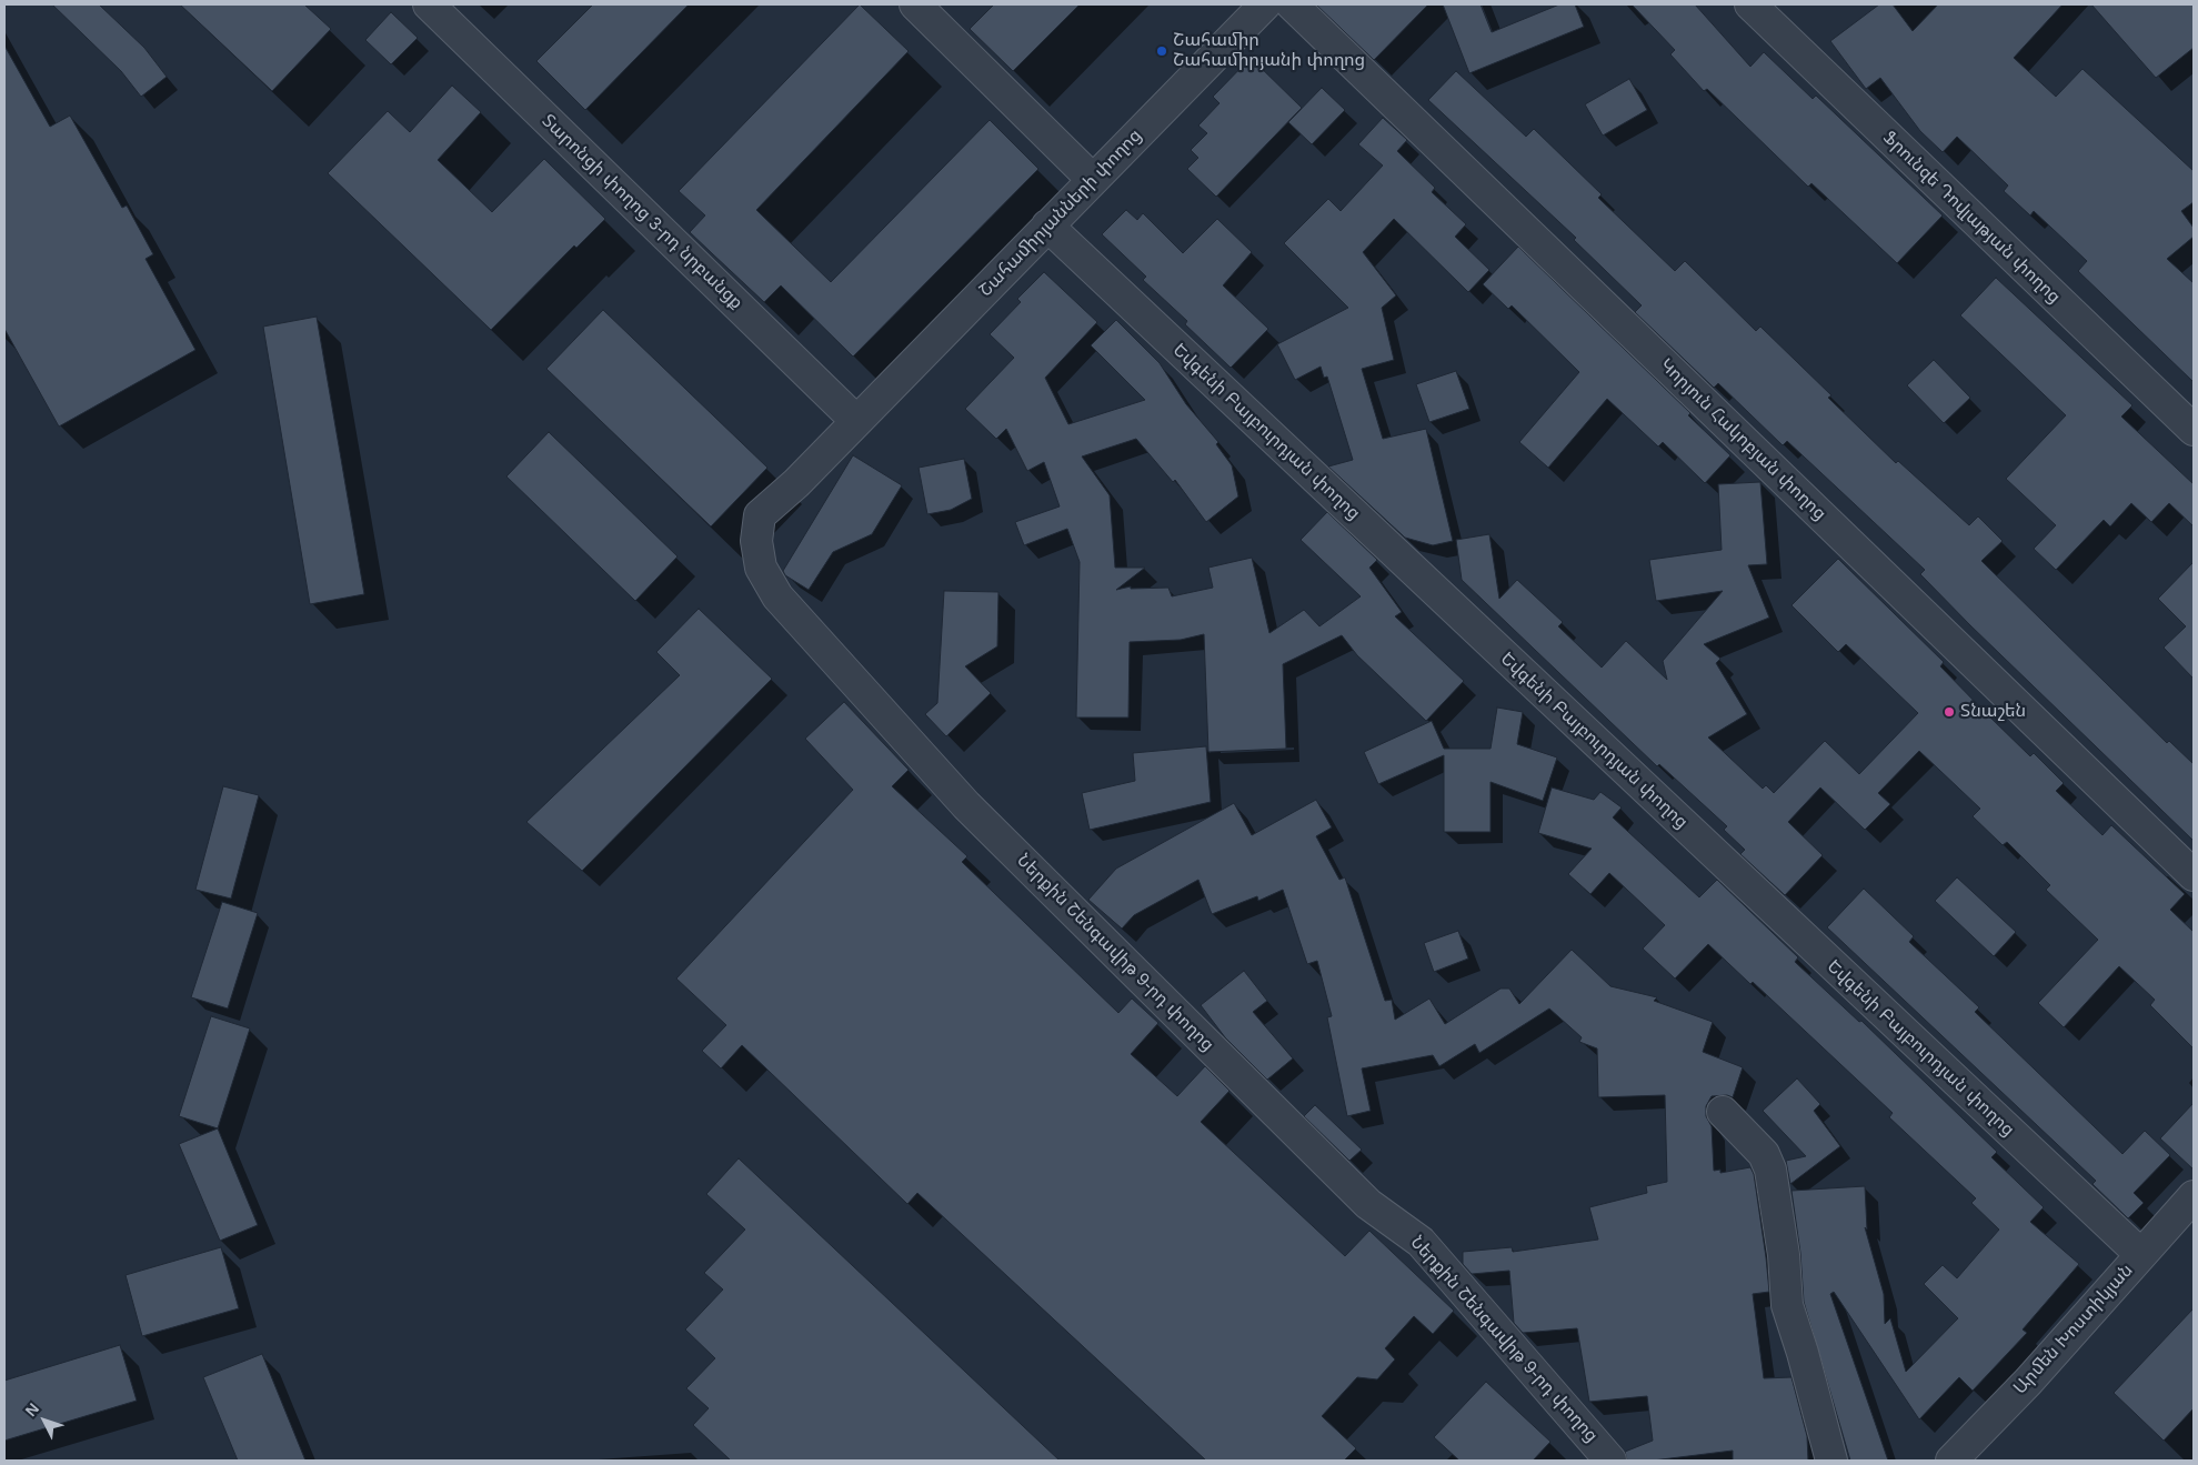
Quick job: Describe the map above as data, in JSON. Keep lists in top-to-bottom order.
{
  "streets": {
    "street": [
      "Տարոնցի փողոց 3-րդ նրբանցք",
      "Շահամիրյանների փողոց",
      "Ֆրունզե Դովլաթյան փողոց",
      "Եվգենի Բայբուրդյան փողոց",
      "Կորյուն Հակոբյան փողոց",
      "Ներքին Շենգավիթ 9-րդ փողոց",
      "Արմեն Խոստիկյան"
    ]
  },
  "crossings": [
    ["Տարոնցի փողոց 3-րդ նրբանցք", "Շահամիրյանների փողոց"],
    ["Տարոնցի փողոց 3-րդ նրբանցք", "Ներքին Շենգավիթ 9-րդ փողոց"],
    ["Շահամիրյանների փողոց", "Եվգենի Բայբուրդյան փողոց"],
    ["Շահամիրյանների փողոց", "Ներքին Շենգավիթ 9-րդ փողոց"],
    ["Եվգենի Բայբուրդյան փողոց", "Արմեն Խոստիկյան"]
  ],
  "places": ["Շահամիր Շահամիրյանի փողոց", "Տնաշեն"],
  "north": "top left"
}
